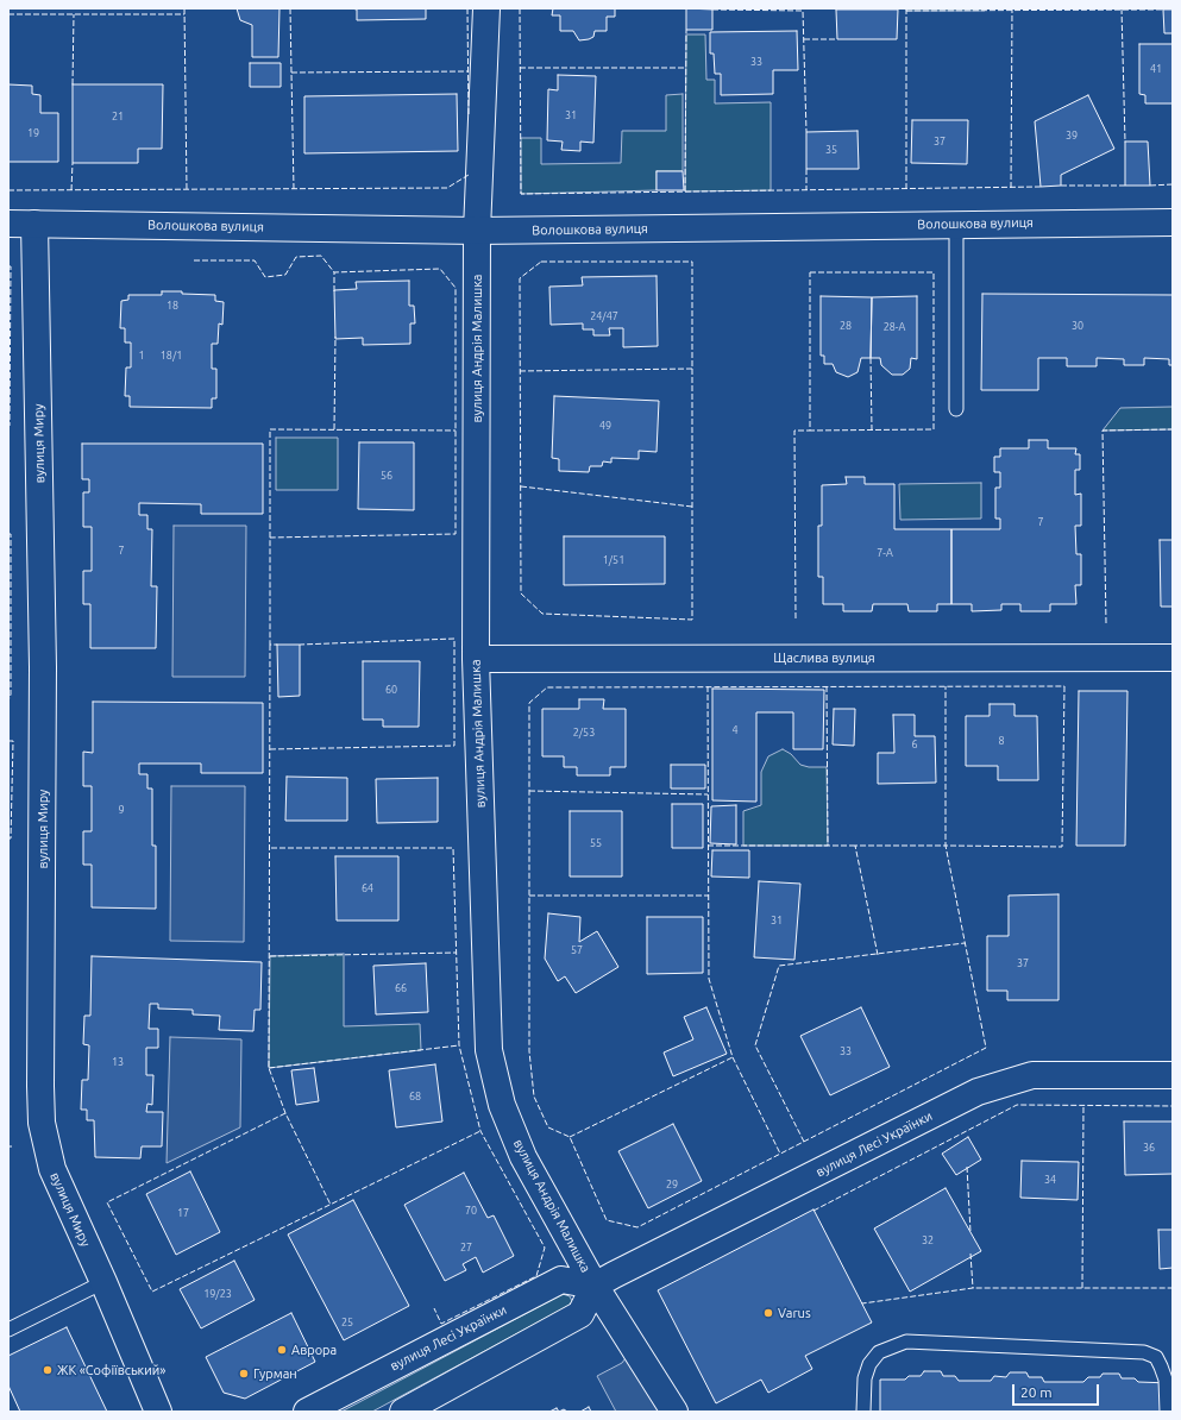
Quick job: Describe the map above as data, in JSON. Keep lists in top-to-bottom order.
{
  "streets": {
    "street": [
      "Волошкова вулиця",
      "вулиця Андрія Малишка",
      "вулиця Миру",
      "Щаслива вулиця",
      "вулиця Лесі Українки"
    ]
  },
  "crossings": [
    ["Волошкова вулиця", "вулиця Андрія Малишка"],
    ["Волошкова вулиця", "вулиця Миру"],
    ["вулиця Андрія Малишка", "Щаслива вулиця"],
    ["вулиця Андрія Малишка", "вулиця Лесі Українки"]
  ],
  "places": [
    "Varus",
    "Аврора",
    "ЖК «Софіївський»",
    "Гурман"
  ],
  "house_numbers": [
    "33",
    "41",
    "31",
    "21",
    "19",
    "39",
    "37",
    "35",
    "18",
    "24/47",
    "28",
    "30",
    "28-А",
    "1",
    "18/1",
    "49",
    "56",
    "7",
    "7",
    "7-А",
    "1/51",
    "60",
    "4",
    "2/53",
    "8",
    "6",
    "9",
    "55",
    "64",
    "31",
    "57",
    "37",
    "66",
    "33",
    "13",
    "68",
    "36",
    "34",
    "29",
    "70",
    "17",
    "32",
    "27",
    "19/23",
    "25"
  ],
  "scale_bar": "20 m"
}
